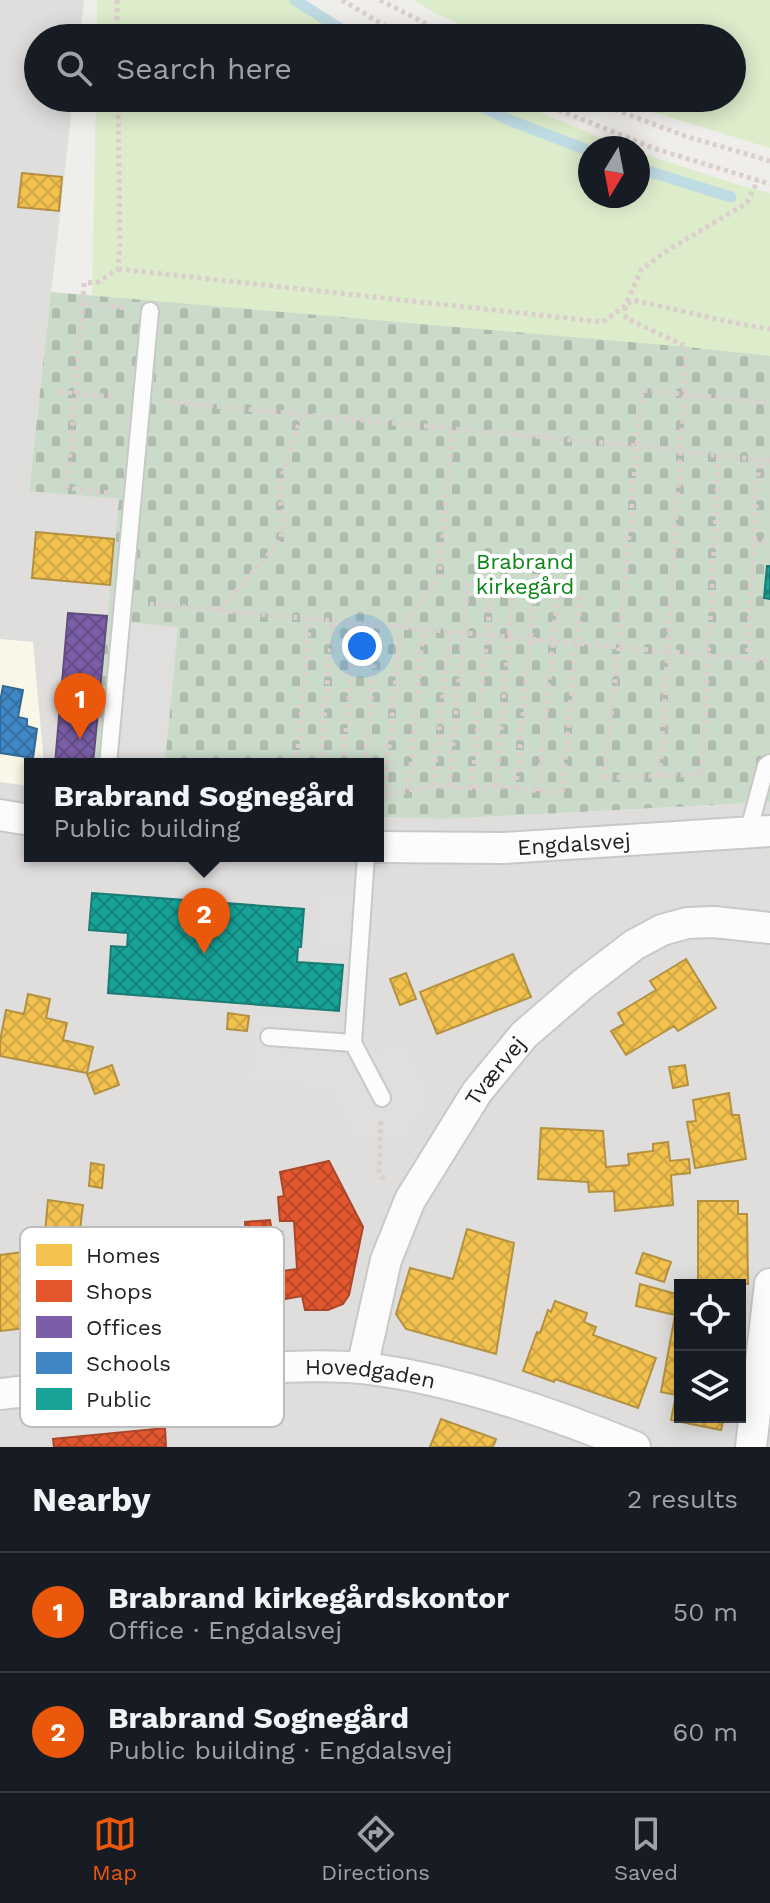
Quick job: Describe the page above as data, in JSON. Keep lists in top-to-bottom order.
{
  "streets": {
    "street": ["Engdalsvej", "Tværvej", "Hovedgaden"]
  },
  "crossings": [
    ["Tværvej", "Hovedgaden"]
  ],
  "parks": ["Brabrand kirkegård"],
  "legend": [
    "Homes",
    "Shops",
    "Offices",
    "Schools",
    "Public"
  ],
  "north": "bottom",
  "page": {
    "search": "Search here",
    "pins": ["1", "2"],
    "popup": ["Brabrand Sognegård", "Public building"],
    "heading": ["Nearby", "2 results"],
    "list": [
      {
        "mark": "1",
        "name": "Brabrand kirkegårdskontor",
        "note": "Office · Engdalsvej",
        "value": "50 m"
      },
      {
        "mark": "2",
        "name": "Brabrand Sognegård",
        "note": "Public building · Engdalsvej",
        "value": "60 m"
      }
    ],
    "nav": ["Map", "Directions", "Saved"]
  }
}
